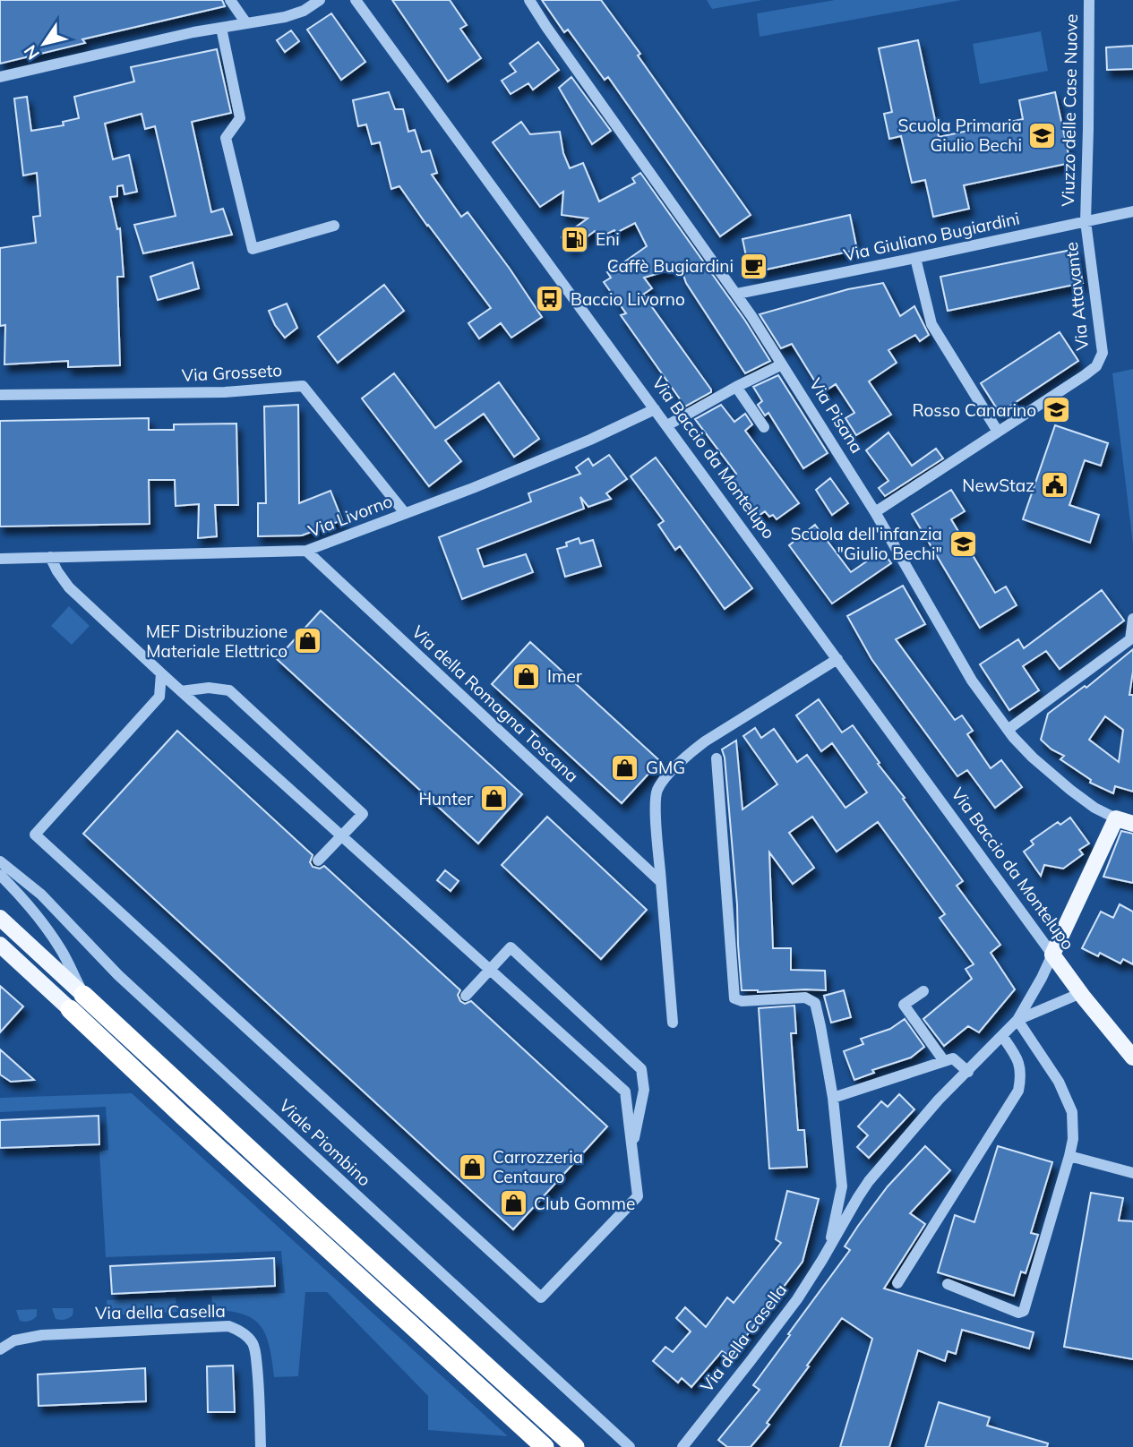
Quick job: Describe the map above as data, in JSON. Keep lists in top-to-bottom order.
{
  "streets": {
    "main road": ["Via Pisana", "Via Baccio da Montelupo", "Via della Casella"],
    "street": [
      "Viuzzo delle Case Nuove",
      "Via Giuliano Bugiardini",
      "Via Attavante",
      "Via Grosseto",
      "Via Livorno",
      "Via della Romagna Toscana",
      "Viale Piombino"
    ]
  },
  "crossings": [
    ["Viuzzo delle Case Nuove", "Via Giuliano Bugiardini"],
    ["Viuzzo delle Case Nuove", "Via Attavante"],
    ["Via Giuliano Bugiardini", "Via Attavante"],
    ["Via Giuliano Bugiardini", "Via Pisana"],
    ["Via Attavante", "Via Pisana"],
    ["Via Grosseto", "Via Livorno"],
    ["Via Pisana", "Via della Casella"],
    ["Via Baccio da Montelupo", "Via Livorno"],
    ["Via Baccio da Montelupo", "Via della Casella"],
    ["Via Livorno", "Via della Romagna Toscana"]
  ],
  "places": {
    "school or university": ["Scuola Primaria Giulio Bechi", "Rosso Canarino", "Scuola dell'infanzia \"Giulio Bechi\""],
    "fuel station": ["Eni"],
    "cafe": ["Caffè Bugiardini"],
    "bus stop": ["Baccio Livorno"],
    "public building": ["NewStaz"],
    "shop": [
      "MEF Distribuzione Materiale Elettrico",
      "Imer",
      "GMG",
      "Hunter",
      "Carrozzeria Centauro",
      "Club Gomme"
    ]
  },
  "north": "bottom left"
}
